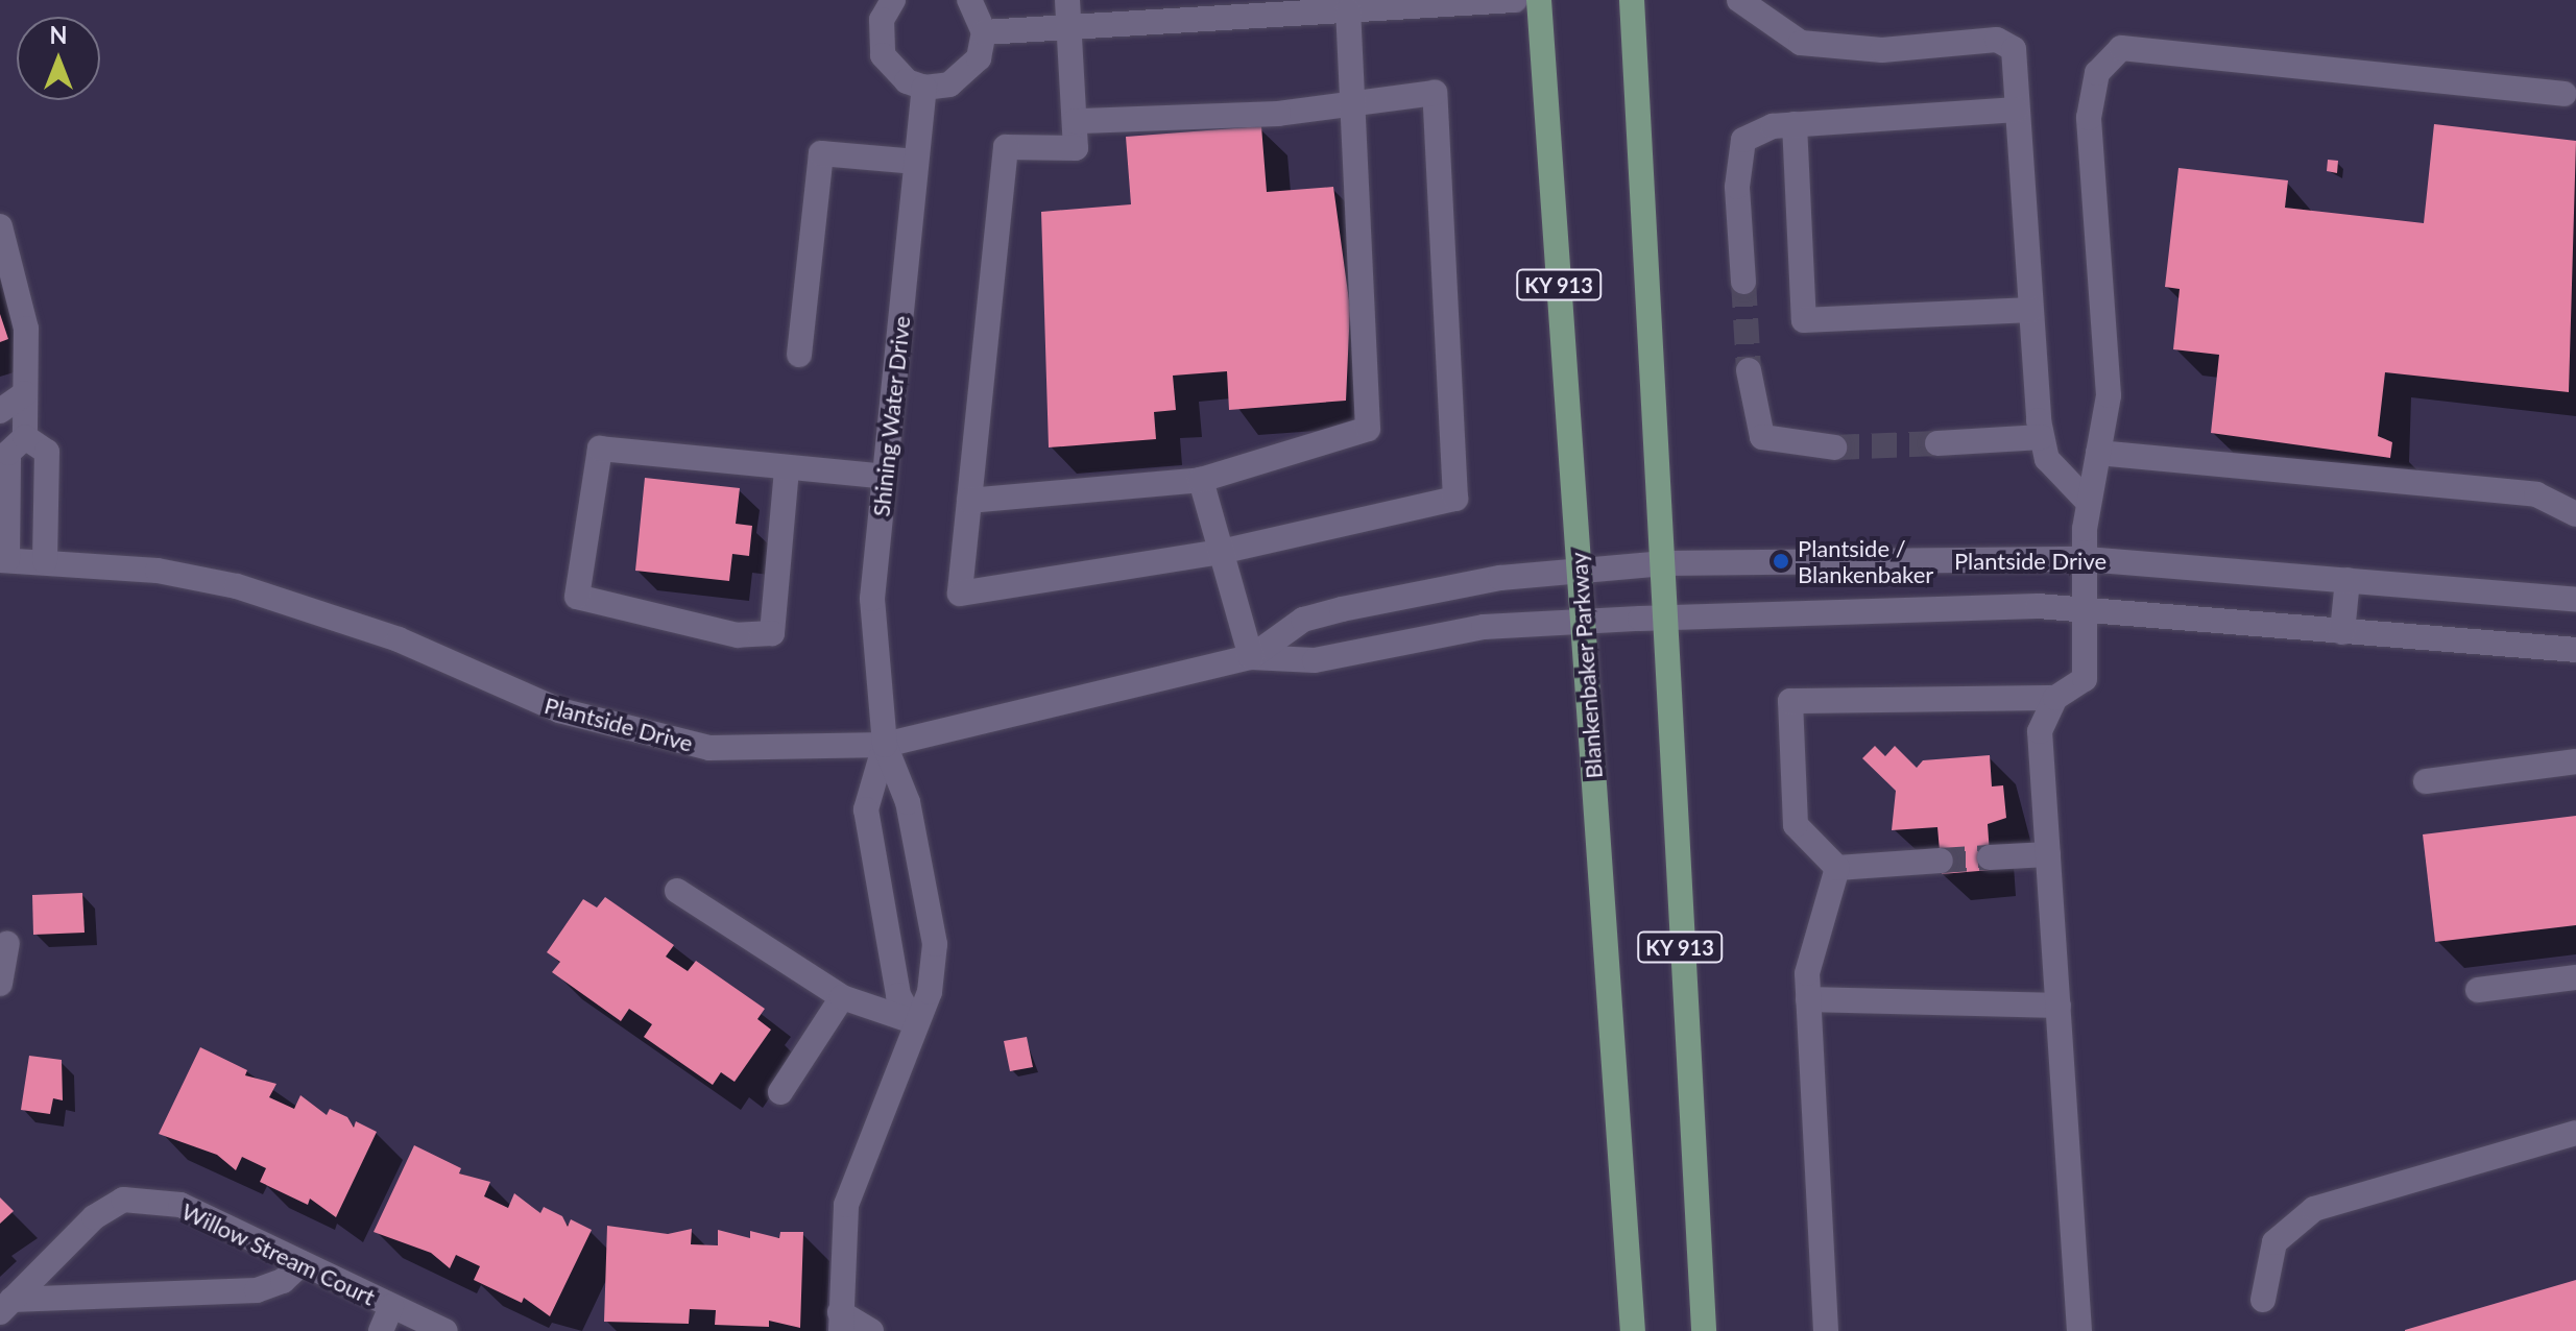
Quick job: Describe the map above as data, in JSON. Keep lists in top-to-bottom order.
{
  "streets": {
    "main road": ["KY 913", "Blankenbaker Parkway"],
    "street": ["Shining Water Drive", "Plantside Drive", "Willow Stream Court"]
  },
  "crossings": [
    ["KY 913", "Plantside Drive"],
    ["Shining Water Drive", "Plantside Drive"],
    ["Plantside Drive", "Blankenbaker Parkway"]
  ],
  "places": ["Plantside / Blankenbaker"],
  "north": "top"
}
